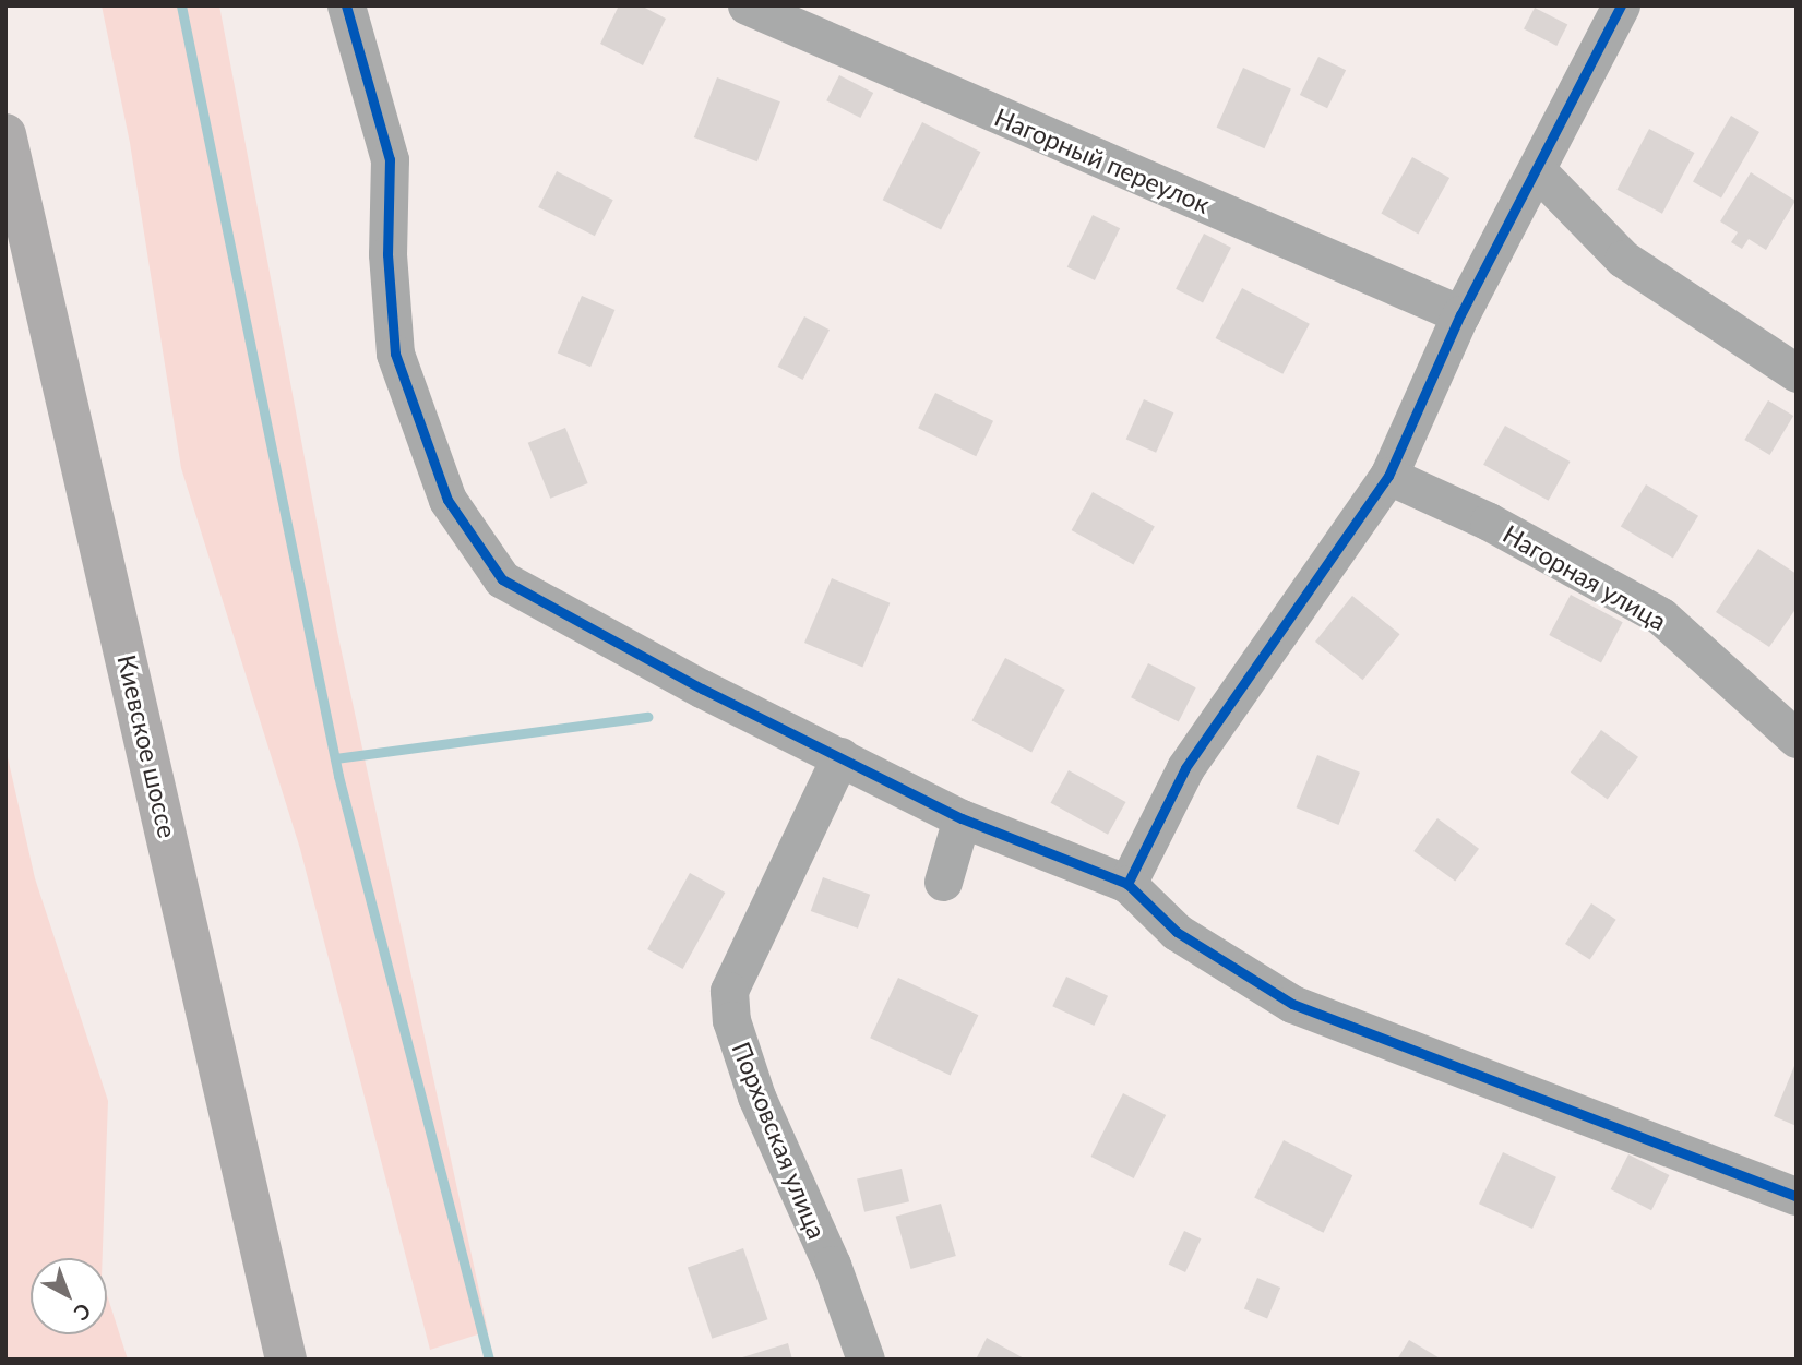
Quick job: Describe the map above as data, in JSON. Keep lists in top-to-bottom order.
{
  "streets": {
    "main road": ["Киевское шоссе"],
    "street": ["Нагорный переулок", "Нагорная улица", "Порховская улица"]
  },
  "north": "bottom right"
}
